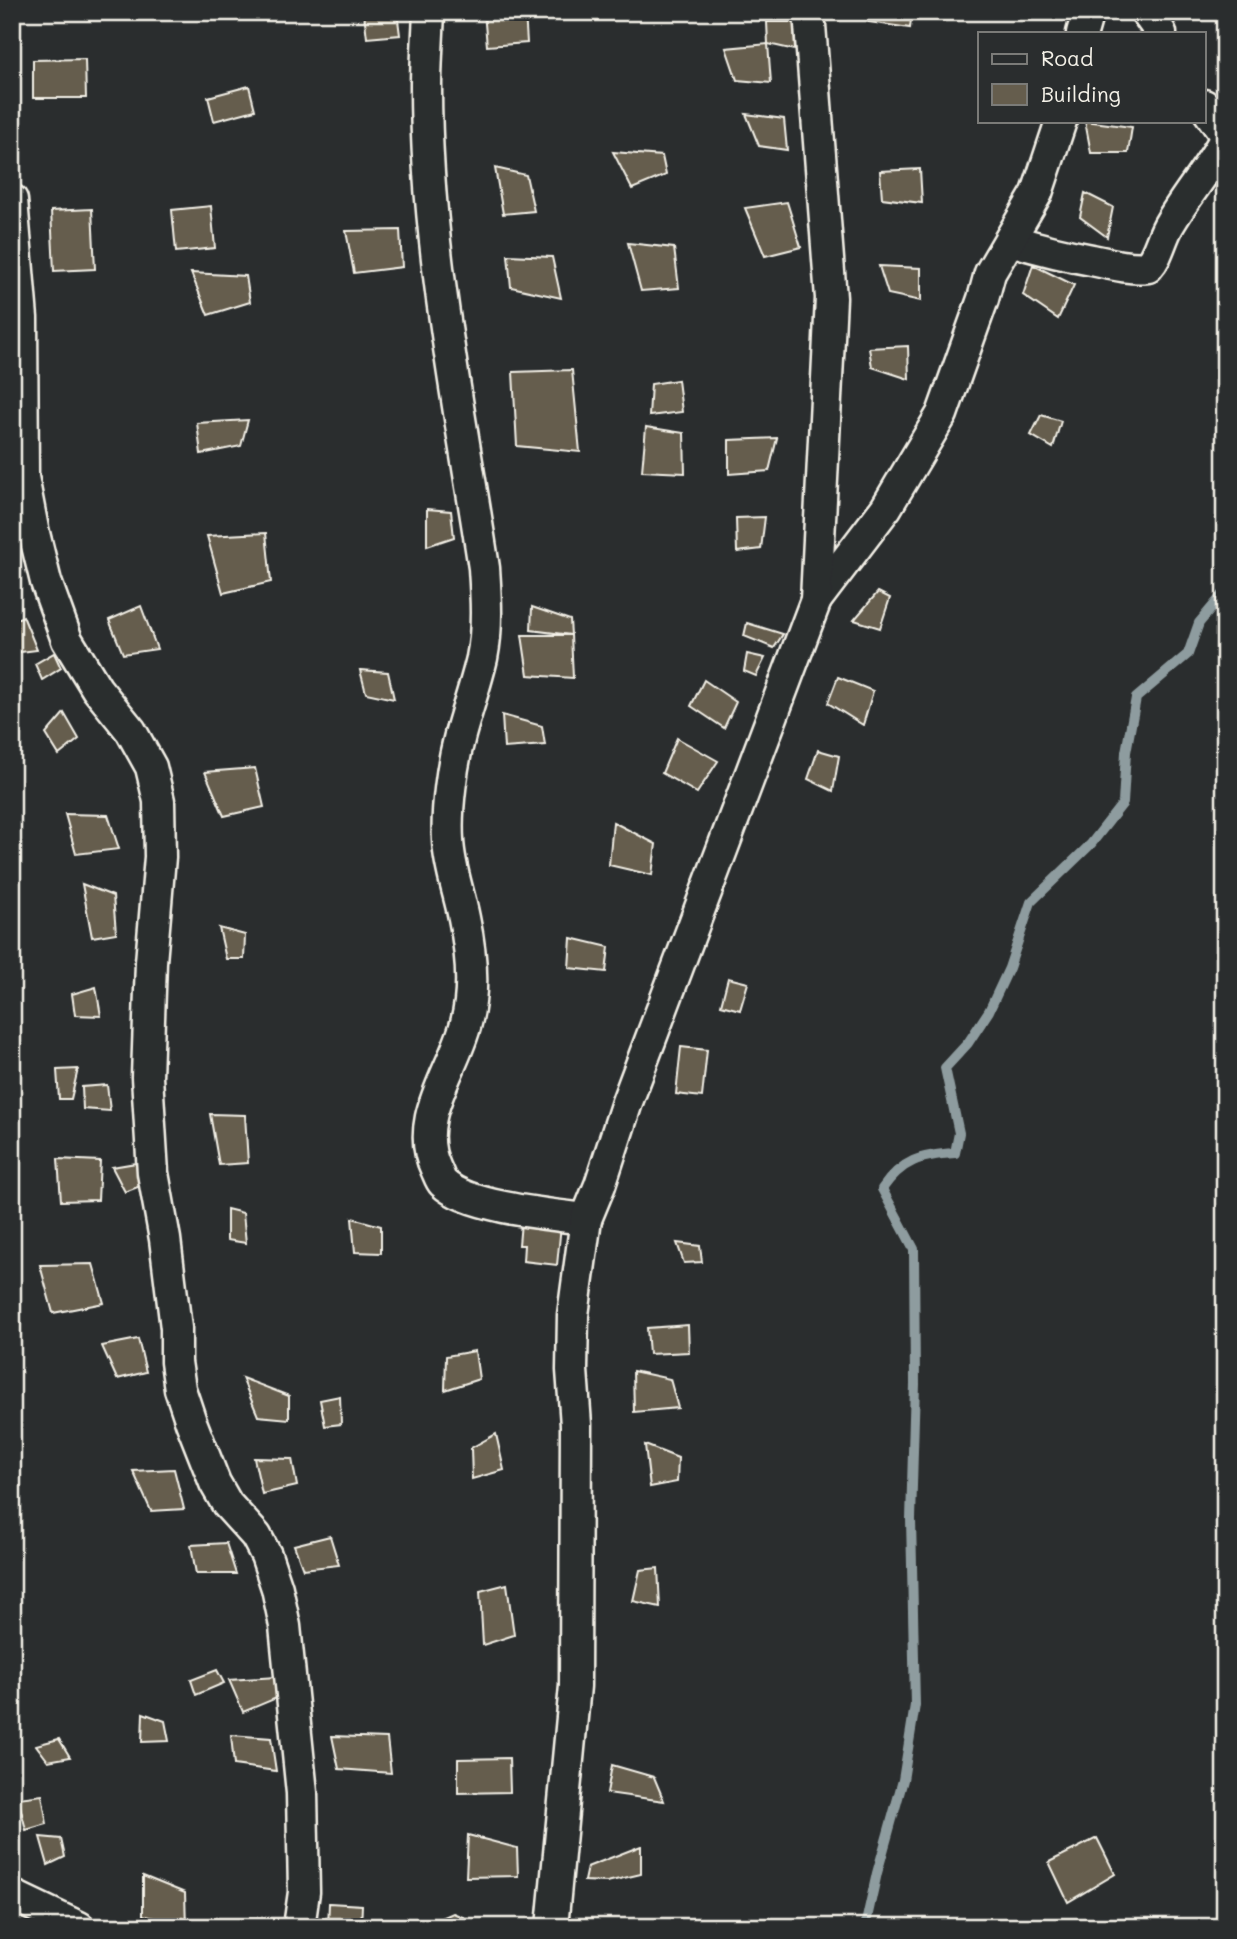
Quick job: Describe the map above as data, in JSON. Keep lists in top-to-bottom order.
{
  "legend": ["Road", "Building"]
}
